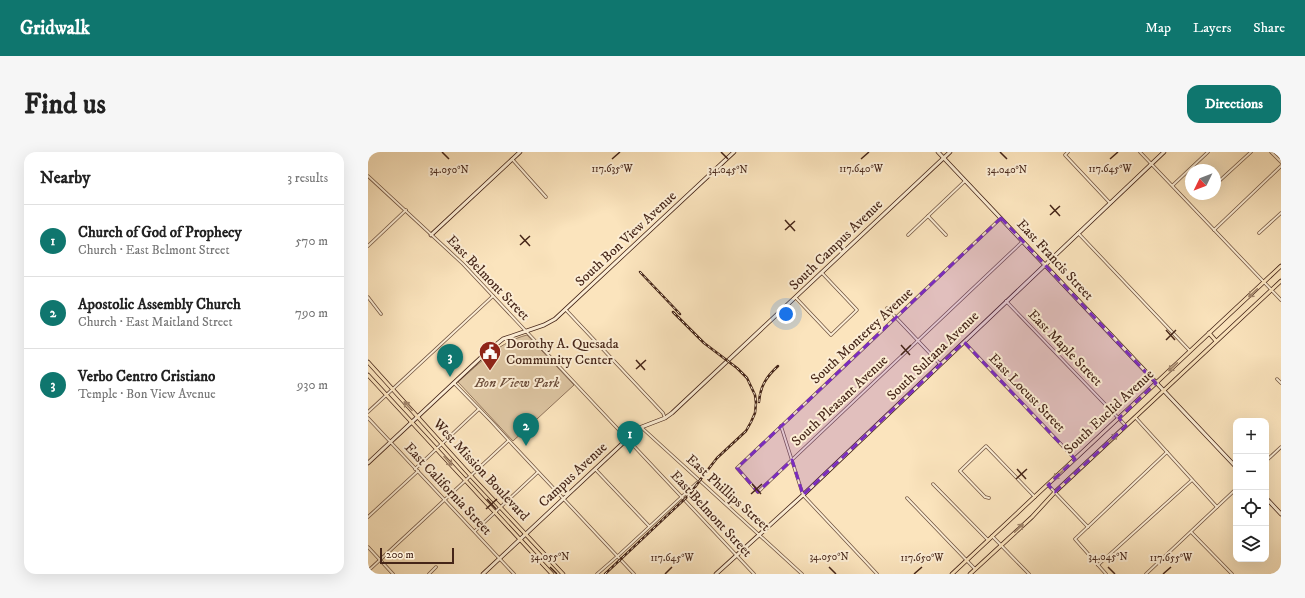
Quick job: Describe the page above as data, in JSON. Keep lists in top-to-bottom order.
{
  "streets": {
    "main road": ["South Euclid Avenue", "West Mission Boulevard"],
    "street": [
      "South Bon View Avenue",
      "South Campus Avenue",
      "East Francis Street",
      "East Belmont Street",
      "South Monterey Avenue",
      "East Maple Street",
      "South Sultana Avenue",
      "East Locust Street",
      "South Pleasant Avenue",
      "Campus Avenue",
      "East California Street",
      "East Phillips Street"
    ]
  },
  "crossings": [
    ["South Bon View Avenue", "East Belmont Street"],
    ["South Bon View Avenue", "West Mission Boulevard"],
    ["South Bon View Avenue", "East California Street"],
    ["South Campus Avenue", "East Francis Street"],
    ["South Campus Avenue", "Campus Avenue"],
    ["East Francis Street", "South Monterey Avenue"],
    ["East Francis Street", "South Sultana Avenue"],
    ["East Francis Street", "South Pleasant Avenue"],
    ["East Francis Street", "South Euclid Avenue"],
    ["East Belmont Street", "South Sultana Avenue"],
    ["East Belmont Street", "Campus Avenue"],
    ["South Monterey Avenue", "South Pleasant Avenue"],
    ["East Maple Street", "South Sultana Avenue"],
    ["East Maple Street", "South Euclid Avenue"],
    ["South Sultana Avenue", "East Locust Street"],
    ["South Sultana Avenue", "East Phillips Street"],
    ["East Locust Street", "South Euclid Avenue"],
    ["West Mission Boulevard", "Campus Avenue"],
    ["Campus Avenue", "East California Street"],
    ["Campus Avenue", "East Phillips Street"]
  ],
  "parks": ["Bon View Park"],
  "places": {
    "public building": ["Dorothy A. Quesada Community Center"]
  },
  "scale_bar": "200 m",
  "north": "bottom left",
  "page": {
    "header": "Gridwalk",
    "nav": ["Map", "Layers", "Share"],
    "buttons": "Directions",
    "title": "Find us",
    "heading": ["Nearby", "3 results"],
    "list": [
      {
        "mark": "1",
        "name": "Church of God of Prophecy",
        "note": "Church · East Belmont Street",
        "value": "570 m"
      },
      {
        "mark": "2",
        "name": "Apostolic Assembly Church",
        "note": "Church · East Maitland Street",
        "value": "790 m"
      },
      {
        "mark": "3",
        "name": "Verbo Centro Cristiano",
        "note": "Temple · Bon View Avenue",
        "value": "930 m"
      }
    ],
    "pins": ["3", "2", "1"],
    "map_buttons": ["+", "−"],
    "scale": "200 m"
  },
  "coordinates": [
    "117.635°W",
    "117.640°W",
    "117.645°W",
    "34.050°N",
    "34.045°N",
    "34.040°N",
    "34.055°N",
    "117.650°W",
    "117.655°W"
  ]
}
